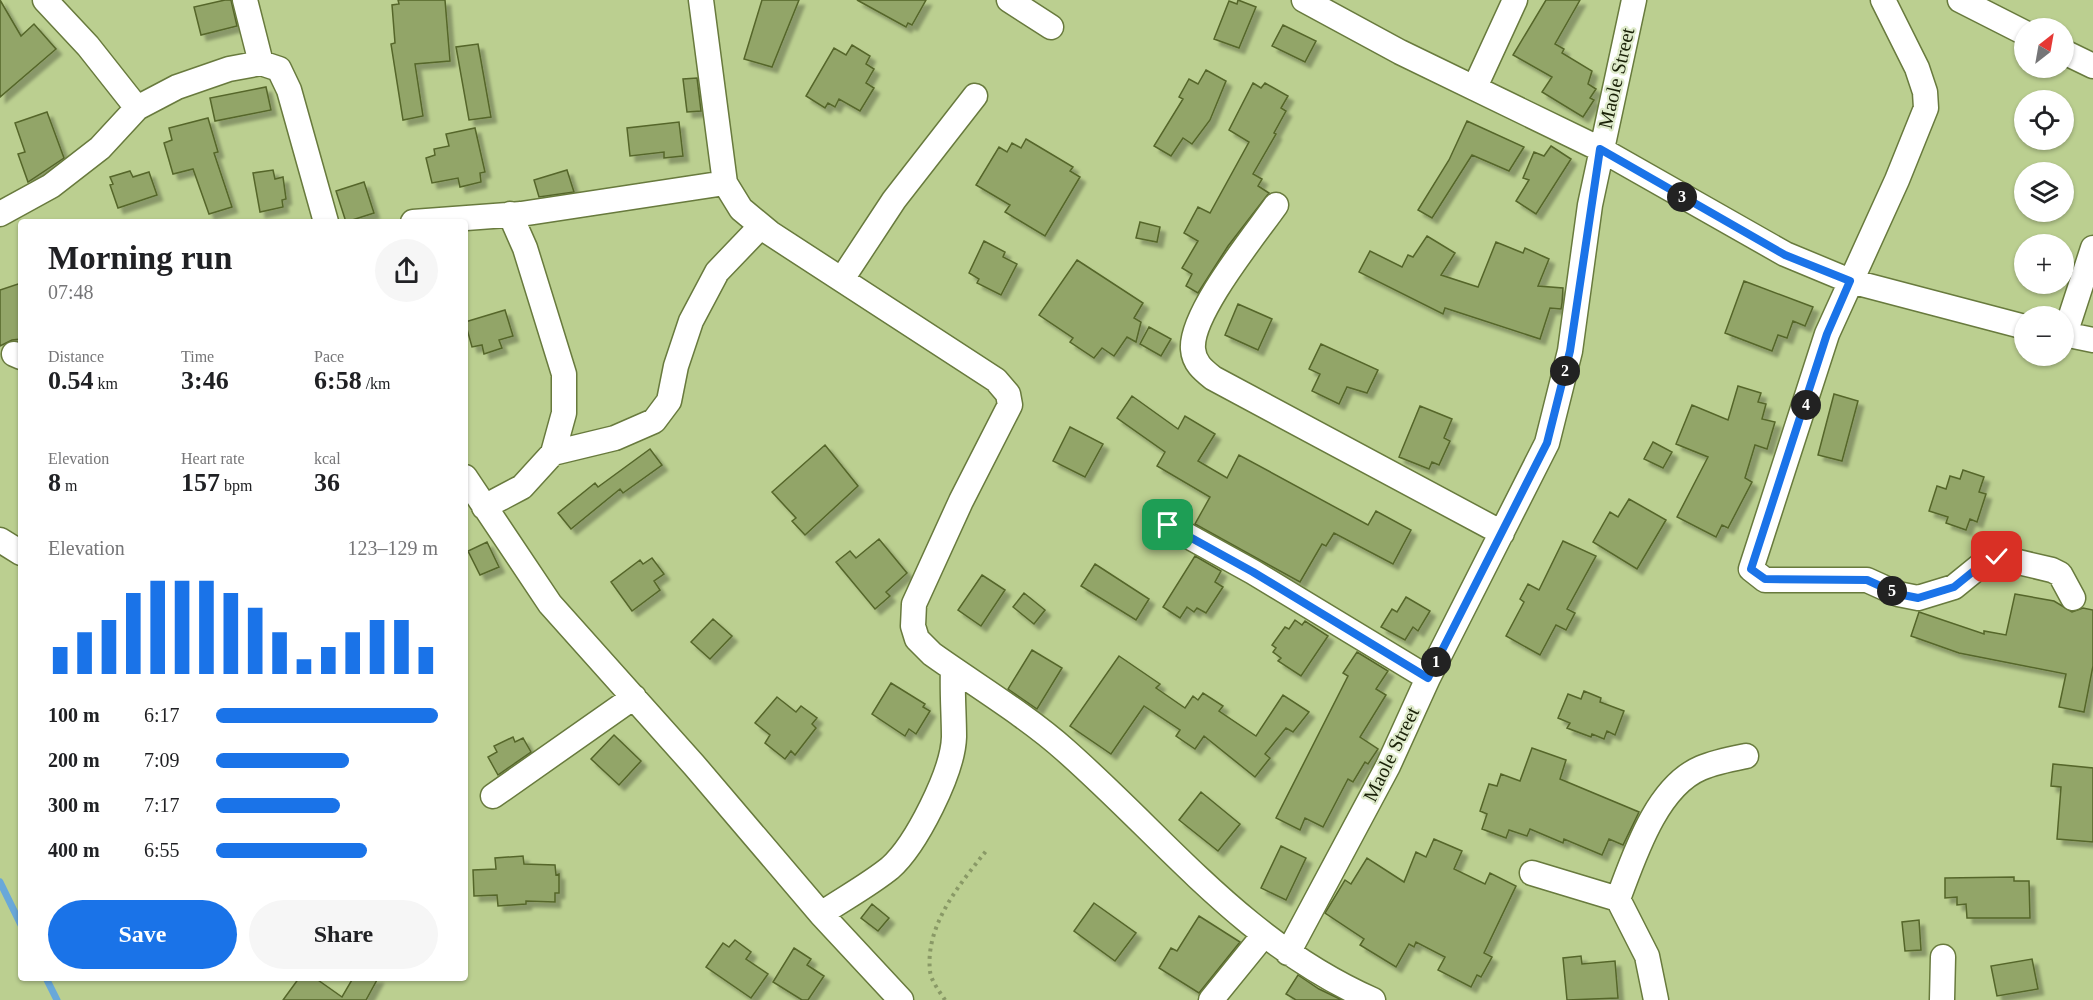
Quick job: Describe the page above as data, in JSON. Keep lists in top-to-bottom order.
{
  "streets": {
    "street": ["Maole Street"]
  },
  "north": "top right",
  "page": {
    "map_buttons": ["+", "−"],
    "pins": [
      "3",
      "2",
      "4",
      "5",
      "1"
    ],
    "heading": ["Morning run", "07:48"],
    "stats": [
      ["Distance", "0.54 km"],
      ["Time", "3:46"],
      ["Pace", "6:58 /km"],
      ["Elevation", "8 m"],
      ["Heart rate", "157 bpm"],
      ["kcal", "36"]
    ],
    "chart": ["Elevation", "123–129 m"],
    "list": [
      {
        "name": "100 m",
        "note": "6:17"
      },
      {
        "name": "200 m",
        "note": "7:09"
      },
      {
        "name": "300 m",
        "note": "7:17"
      },
      {
        "name": "400 m",
        "note": "6:55"
      }
    ],
    "buttons": ["Save", "Share"]
  }
}
